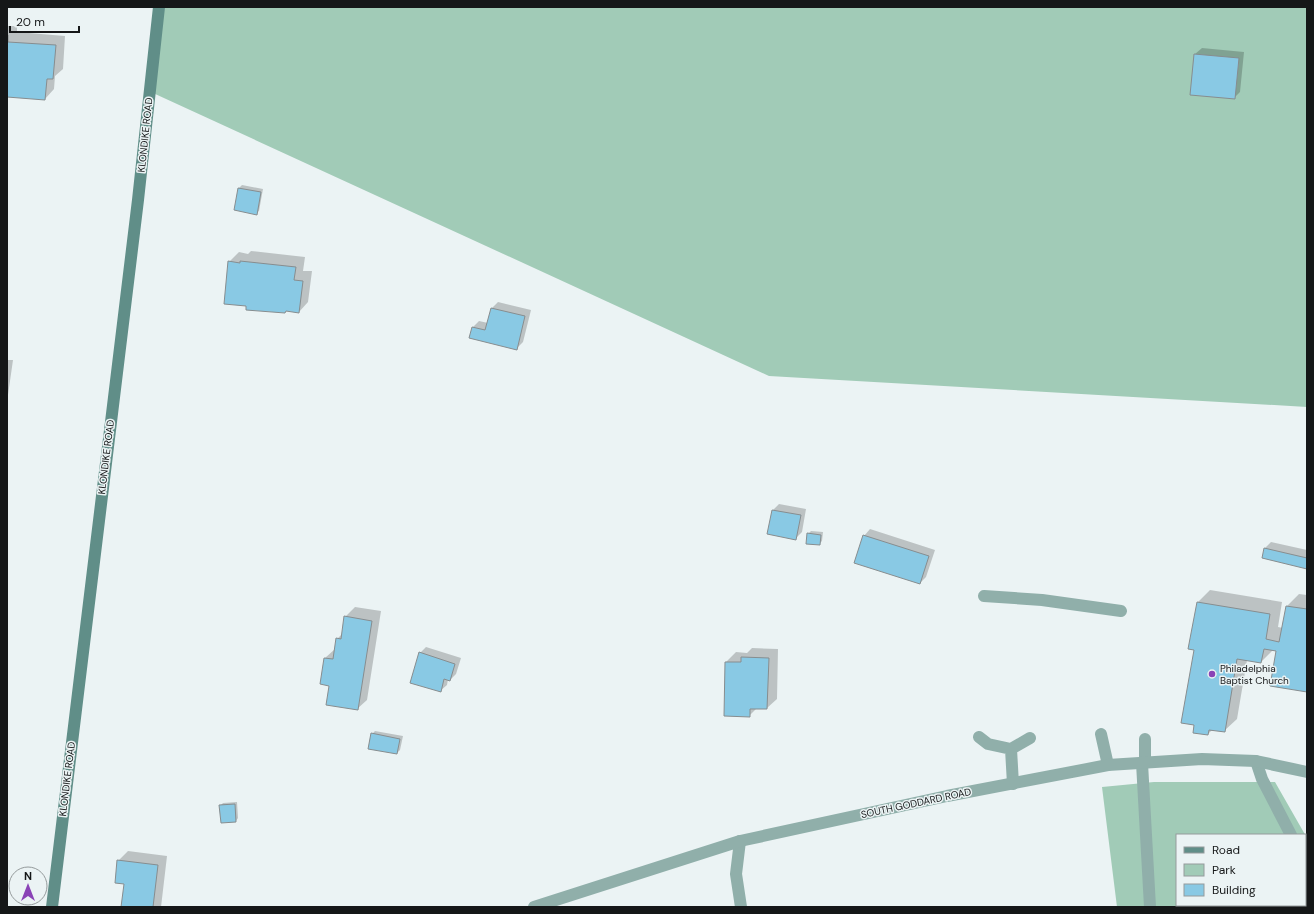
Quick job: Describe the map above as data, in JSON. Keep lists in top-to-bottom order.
{
  "streets": {
    "main road": ["KLONDIKE ROAD"],
    "street": ["SOUTH GODDARD ROAD"]
  },
  "places": ["Philadelphia Baptist Church"],
  "legend": ["Road", "Park", "Building"],
  "scale_bar": "20 m",
  "north": "top"
}
